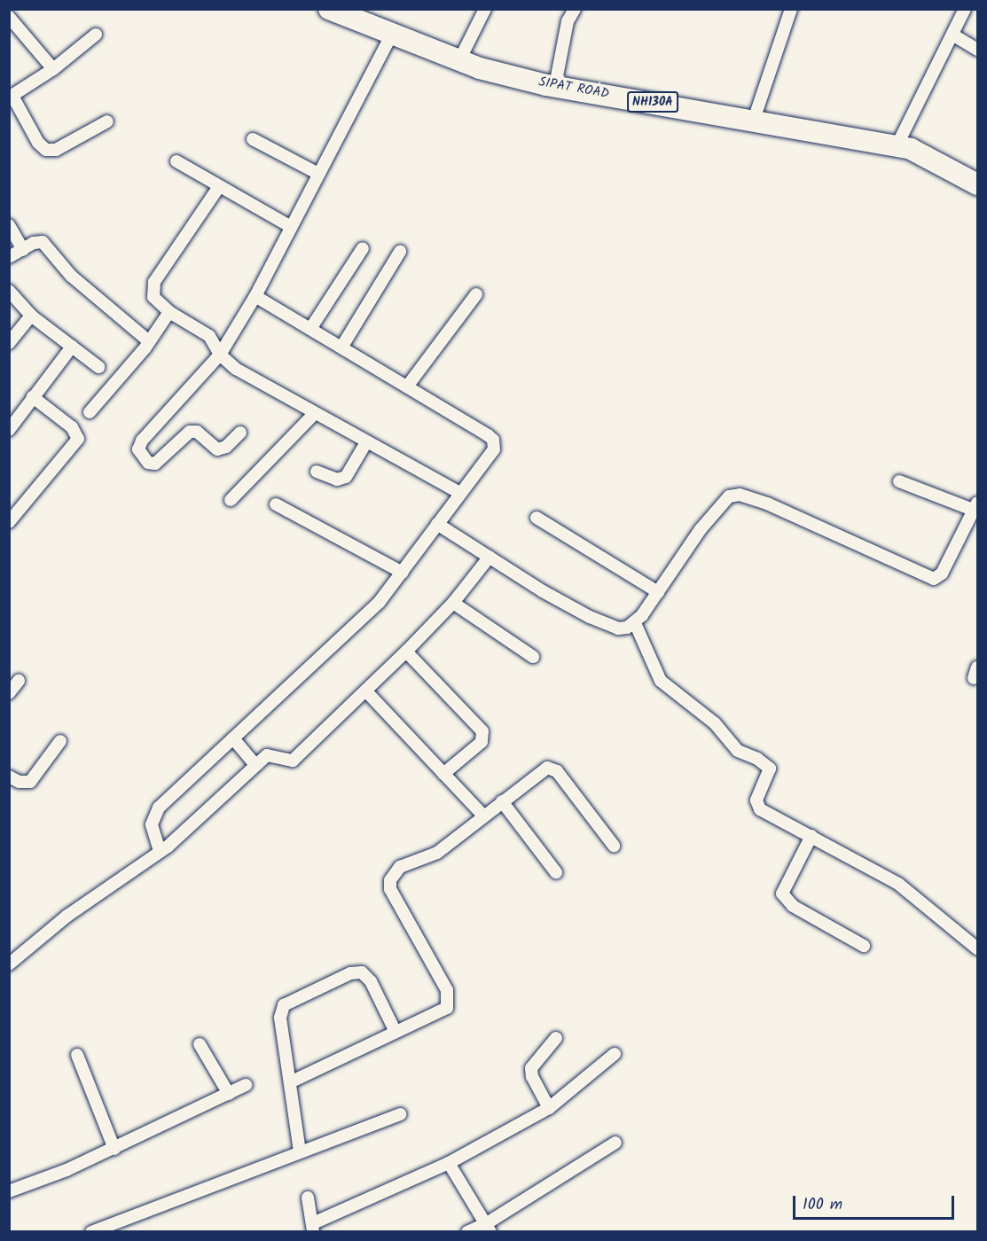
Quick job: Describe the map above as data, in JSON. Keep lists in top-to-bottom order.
{
  "streets": {
    "highway": ["SIPAT ROAD", "NH130A"]
  },
  "scale_bar": "100 m"
}
